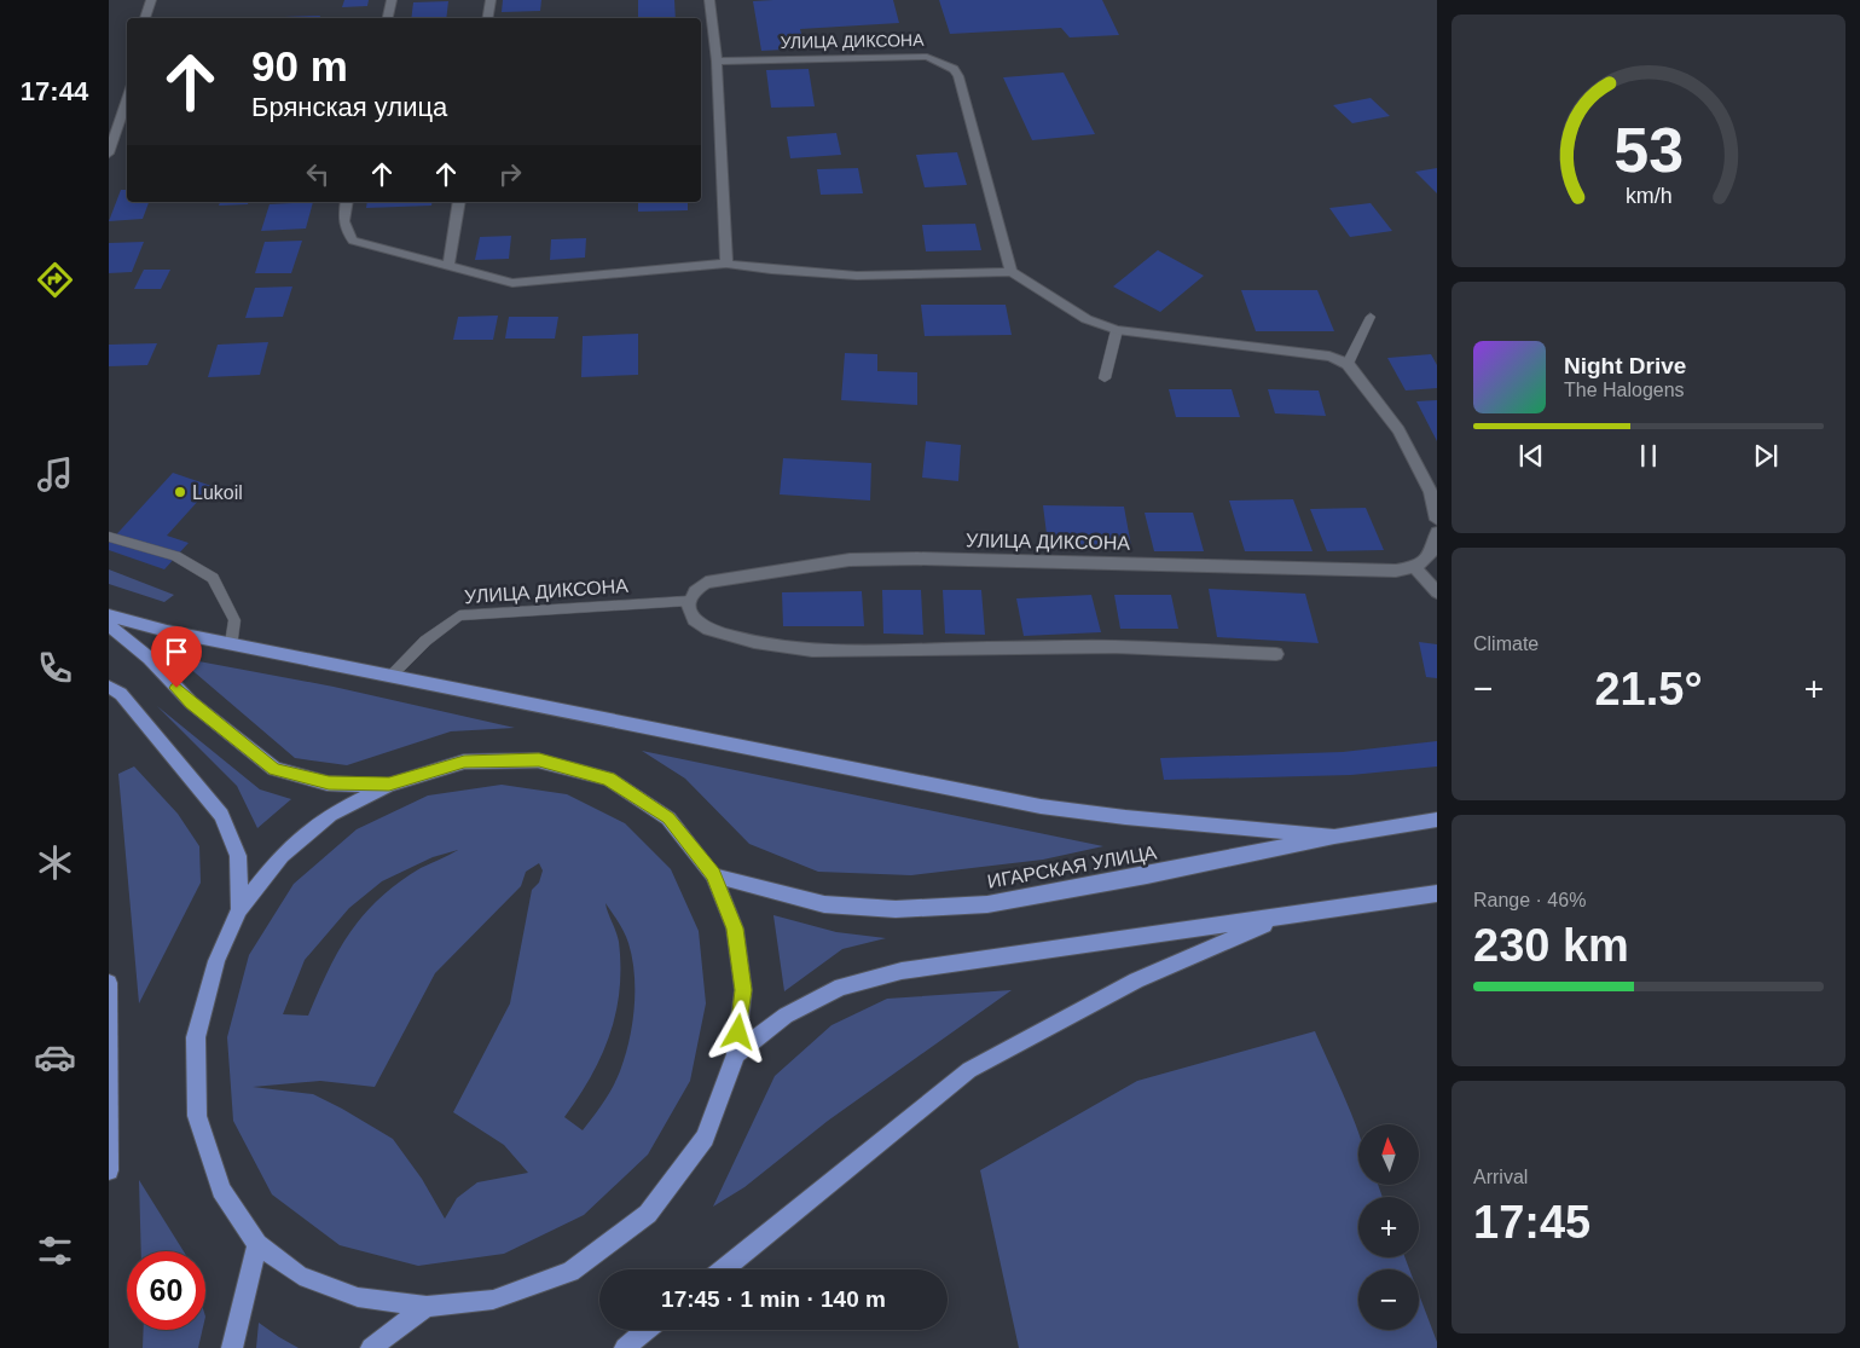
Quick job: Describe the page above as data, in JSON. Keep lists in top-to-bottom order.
{
  "streets": {
    "main road": ["ИГАРСКАЯ УЛИЦА"],
    "street": ["УЛИЦА ДИКСОНА"]
  },
  "places": ["Lukoil"],
  "north": "top",
  "page": {
    "tabs": "17:44",
    "turn": ["90 m", "Брянская улица"],
    "song": ["Night Drive", "The Halogens"],
    "tile": [
      "Climate",
      ["Range · 46%", "230 km"],
      ["Arrival", "17:45"]
    ],
    "heat": ["−", "21.5°", "+"],
    "map_buttons": ["+", "−"],
    "limit": "60",
    "trip": "17:45 · 1 min · 140 m",
    "gauge": ["53", "km/h"]
  }
}
